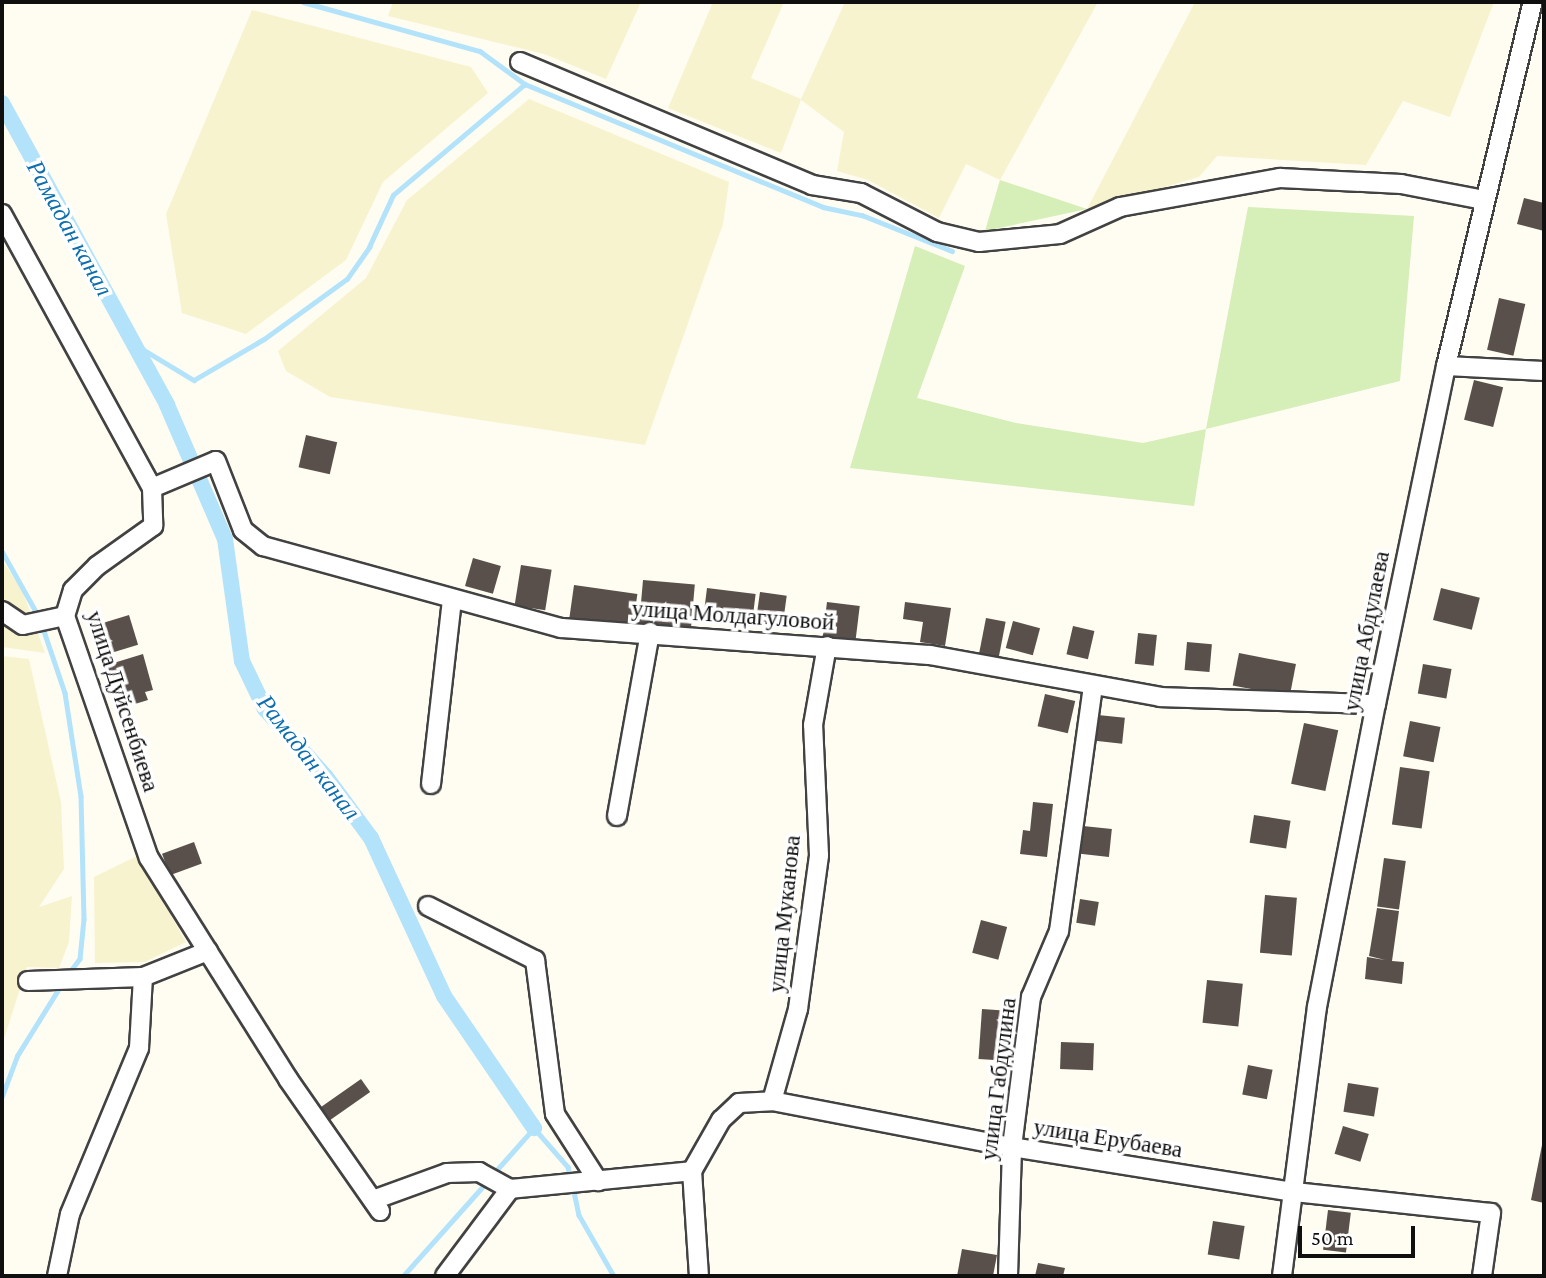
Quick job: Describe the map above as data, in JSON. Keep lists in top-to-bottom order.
{
  "streets": {
    "street": [
      "улица Молдагуловой",
      "улица Абдулаева",
      "улица Дуйсенбиева",
      "улица Муканова",
      "улица Габдулина",
      "улица Ерубаева"
    ]
  },
  "crossings": [
    ["улица Молдагуловой", "улица Абдулаева"],
    ["улица Молдагуловой", "улица Дуйсенбиева"],
    ["улица Молдагуловой", "улица Муканова"],
    ["улица Молдагуловой", "улица Габдулина"],
    ["улица Абдулаева", "улица Ерубаева"],
    ["улица Муканова", "улица Ерубаева"],
    ["улица Габдулина", "улица Ерубаева"]
  ],
  "water": ["Рамадан канал"],
  "scale_bar": "50 m"
}
